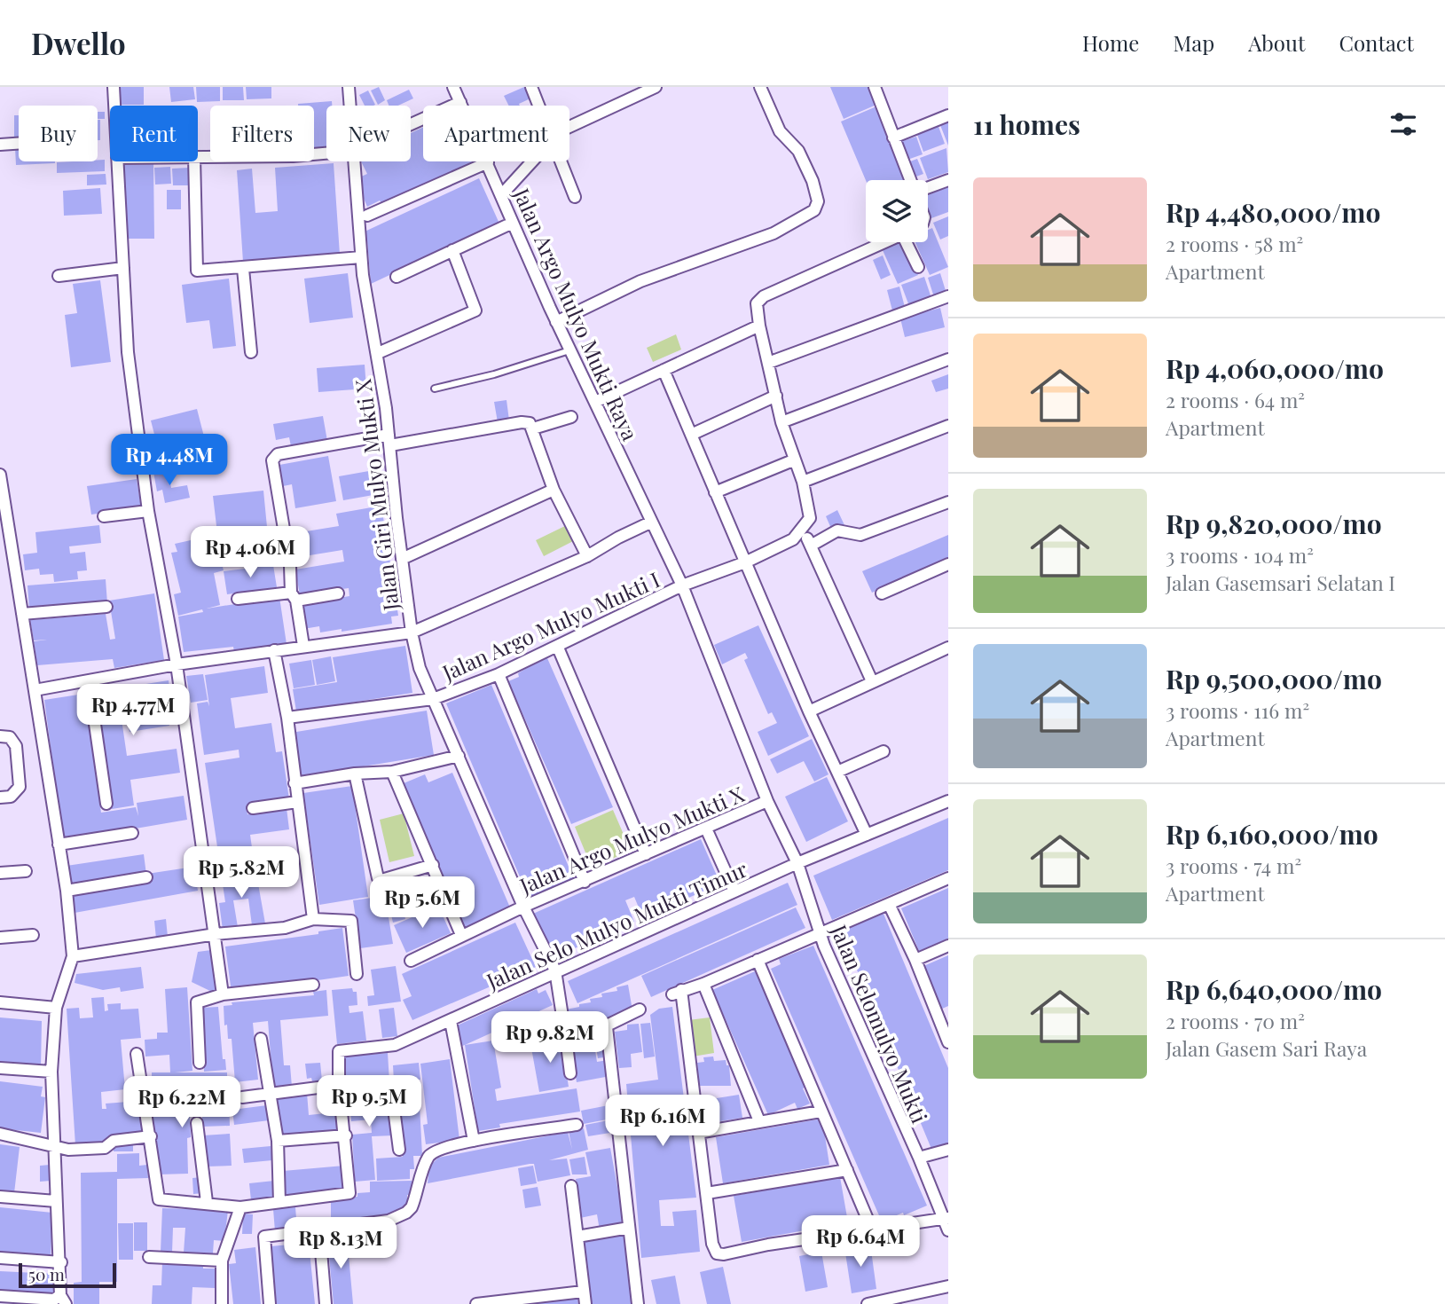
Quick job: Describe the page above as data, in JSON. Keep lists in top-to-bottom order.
{
  "streets": {
    "street": [
      "Jalan Argo Mulyo Mukti Raya",
      "Jalan Giri Mulyo Mukti X",
      "Jalan Argo Mulyo Mukti I",
      "Jalan Argo Mulyo Mukti X",
      "Jalan Selo Mulyo Mukti Timur",
      "Jalan Selomulyo Mukti"
    ]
  },
  "crossings": [
    ["Jalan Argo Mulyo Mukti Raya", "Jalan Argo Mulyo Mukti I"],
    ["Jalan Argo Mulyo Mukti Raya", "Jalan Argo Mulyo Mukti X"],
    ["Jalan Argo Mulyo Mukti Raya", "Jalan Selo Mulyo Mukti Timur"],
    ["Jalan Argo Mulyo Mukti Raya", "Jalan Selomulyo Mukti"],
    ["Jalan Giri Mulyo Mukti X", "Jalan Argo Mulyo Mukti I"],
    ["Jalan Giri Mulyo Mukti X", "Jalan Argo Mulyo Mukti X"],
    ["Jalan Giri Mulyo Mukti X", "Jalan Selo Mulyo Mukti Timur"],
    ["Jalan Selo Mulyo Mukti Timur", "Jalan Selomulyo Mukti"]
  ],
  "scale_bar": "50 m",
  "page": {
    "header": "Dwello",
    "nav": [
      "Home",
      "Map",
      "About",
      "Contact"
    ],
    "heading": "11 homes",
    "chip": [
      "Buy",
      "Rent",
      "Filters",
      "New",
      "Apartment"
    ],
    "list": [
      {
        "name": "Rp 4,480,000/mo",
        "note": "2 rooms · 58 m² · Apartment"
      },
      {
        "name": "Rp 4,060,000/mo",
        "note": "2 rooms · 64 m² · Apartment"
      },
      {
        "name": "Rp 9,820,000/mo",
        "note": "3 rooms · 104 m² · Jalan Gasemsari Selatan I"
      },
      {
        "name": "Rp 9,500,000/mo",
        "note": "3 rooms · 116 m² · Apartment"
      },
      {
        "name": "Rp 6,160,000/mo",
        "note": "3 rooms · 74 m² · Apartment"
      },
      {
        "name": "Rp 6,640,000/mo",
        "note": "2 rooms · 70 m² · Jalan Gasem Sari Raya"
      }
    ],
    "price": [
      "Rp 4.48M",
      "Rp 4.06M",
      "Rp 4.77M",
      "Rp 5.82M",
      "Rp 5.6M",
      "Rp 9.82M",
      "Rp 9.5M",
      "Rp 6.22M",
      "Rp 6.16M",
      "Rp 6.64M",
      "Rp 8.13M"
    ],
    "scale": "50 m"
  }
}
